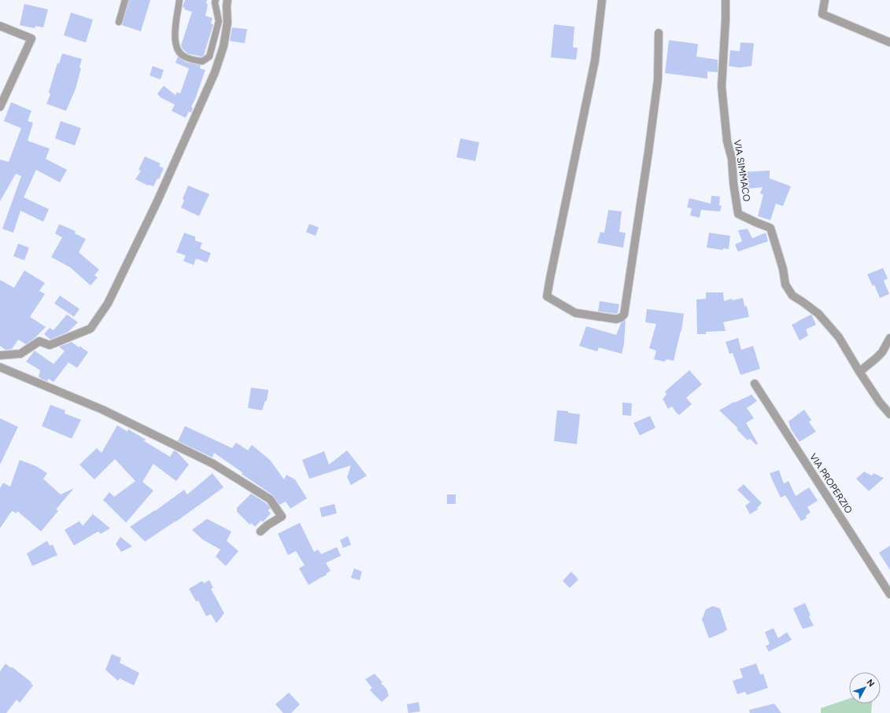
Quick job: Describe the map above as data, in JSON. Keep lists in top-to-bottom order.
{
  "streets": {
    "street": ["VIA SIMMACO", "VIA PROPERZIO"]
  },
  "north": "top right"
}
